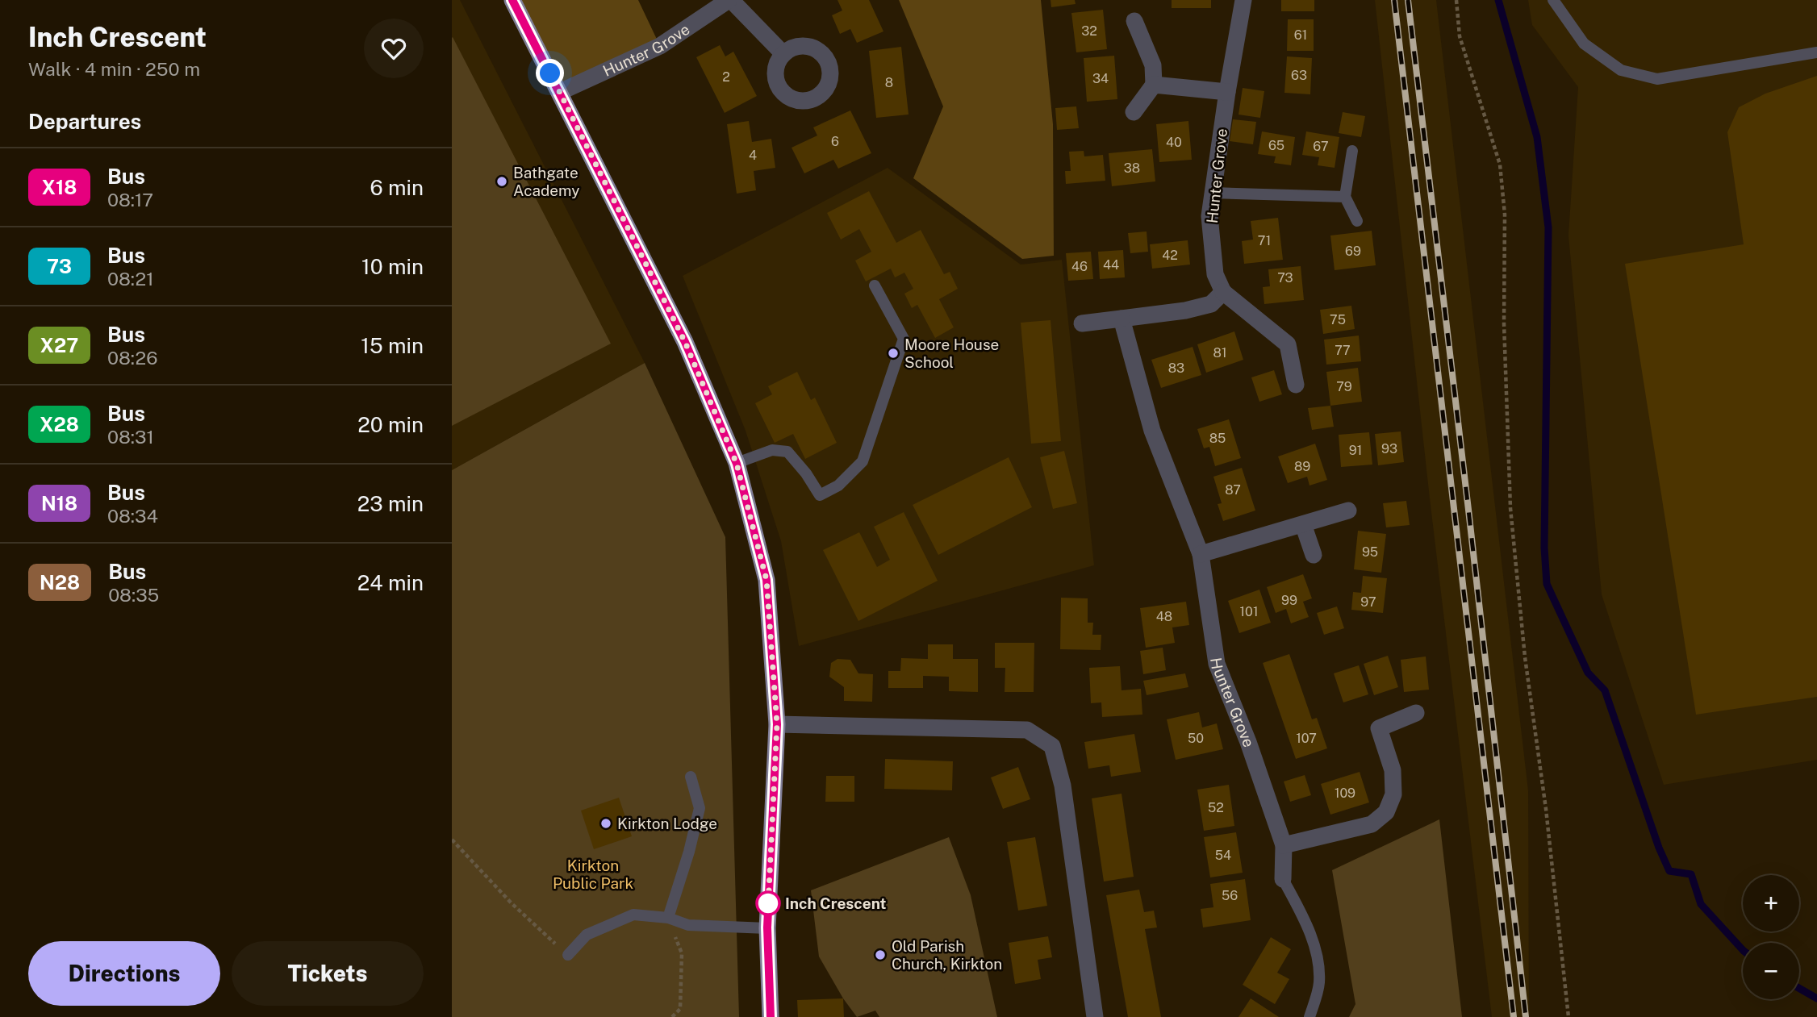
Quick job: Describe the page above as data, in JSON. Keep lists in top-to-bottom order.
{
  "streets": {
    "street": ["Hunter Grove"]
  },
  "parks": ["Kirkton Public Park"],
  "places": [
    "Bathgate Academy",
    "Moore House School",
    "Kirkton Lodge",
    "Inch Crescent",
    "Old Parish Church, Kirkton"
  ],
  "lines": ["bus line X18"],
  "house_numbers": [
    "32",
    "61",
    "63",
    "2",
    "34",
    "8",
    "6",
    "40",
    "65",
    "67",
    "4",
    "38",
    "71",
    "69",
    "42",
    "44",
    "46",
    "73",
    "75",
    "77",
    "81",
    "83",
    "79",
    "85",
    "93",
    "91",
    "89",
    "87",
    "95",
    "99",
    "97",
    "101",
    "48",
    "50",
    "107",
    "109",
    "52",
    "54",
    "56"
  ],
  "page": {
    "heading": [
      ["Inch Crescent", "Walk · 4 min · 250 m"],
      "Departures"
    ],
    "list": [
      {
        "mark": "X18",
        "name": "Bus",
        "note": "08:17",
        "value": "6 min"
      },
      {
        "mark": "73",
        "name": "Bus",
        "note": "08:21",
        "value": "10 min"
      },
      {
        "mark": "X27",
        "name": "Bus",
        "note": "08:26",
        "value": "15 min"
      },
      {
        "mark": "X28",
        "name": "Bus",
        "note": "08:31",
        "value": "20 min"
      },
      {
        "mark": "N18",
        "name": "Bus",
        "note": "08:34",
        "value": "23 min"
      },
      {
        "mark": "N28",
        "name": "Bus",
        "note": "08:35",
        "value": "24 min"
      }
    ],
    "map_buttons": ["+", "−"],
    "buttons": ["Directions", "Tickets"]
  }
}
